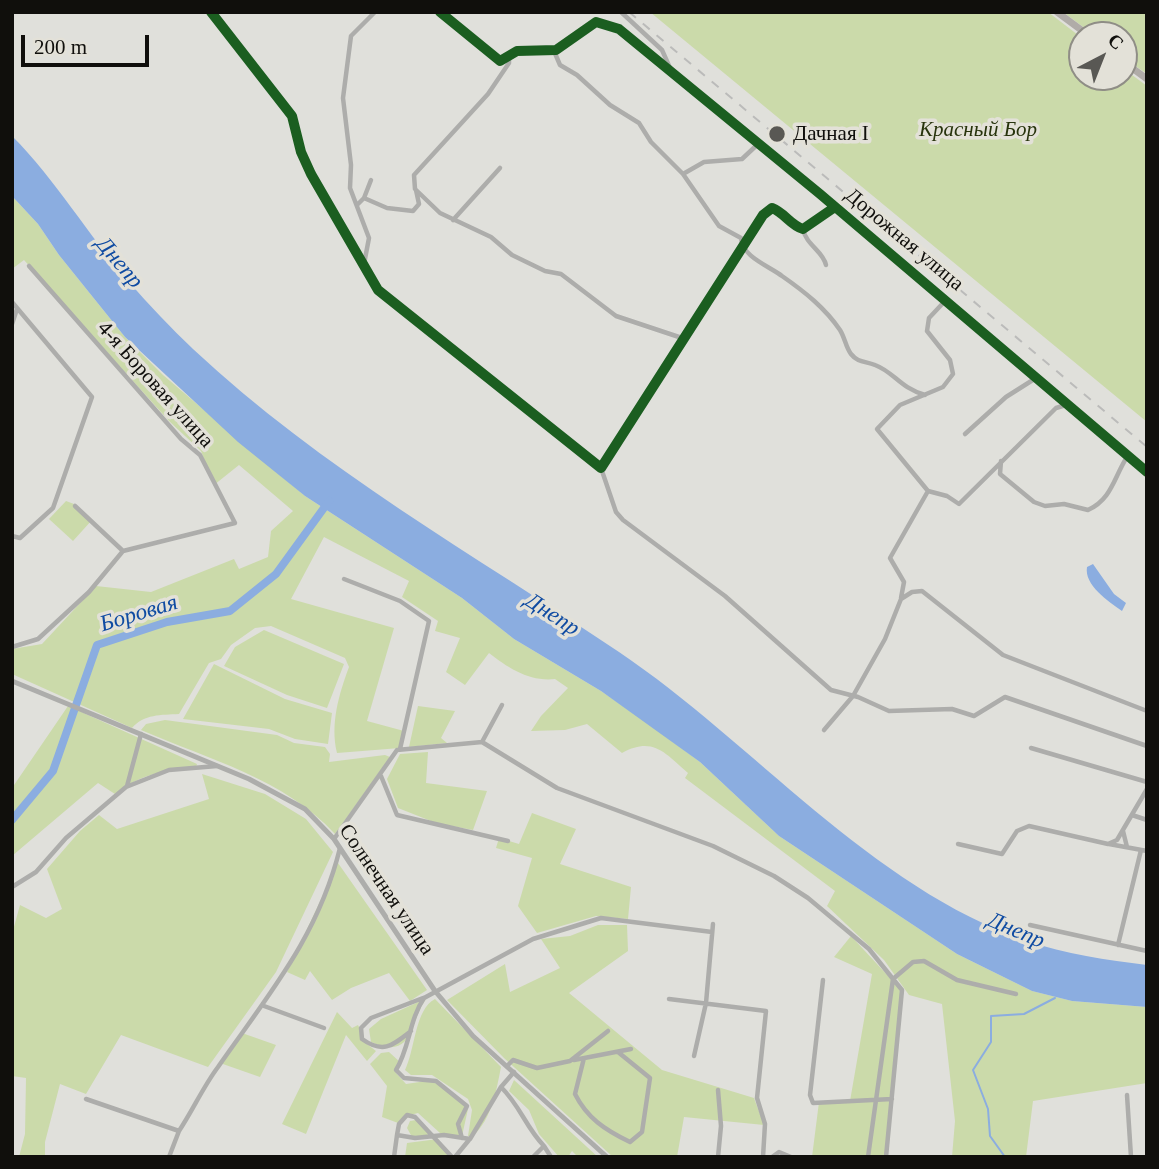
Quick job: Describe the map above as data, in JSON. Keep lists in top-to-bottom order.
{
  "streets": {
    "street": ["Дорожная улица", "4-я Боровая улица", "Солнечная улица"]
  },
  "water": ["Днепр", "Боровая"],
  "parks": ["Красный Бор"],
  "places": ["Дачная I"],
  "scale_bar": "200 m",
  "north": "top right"
}
